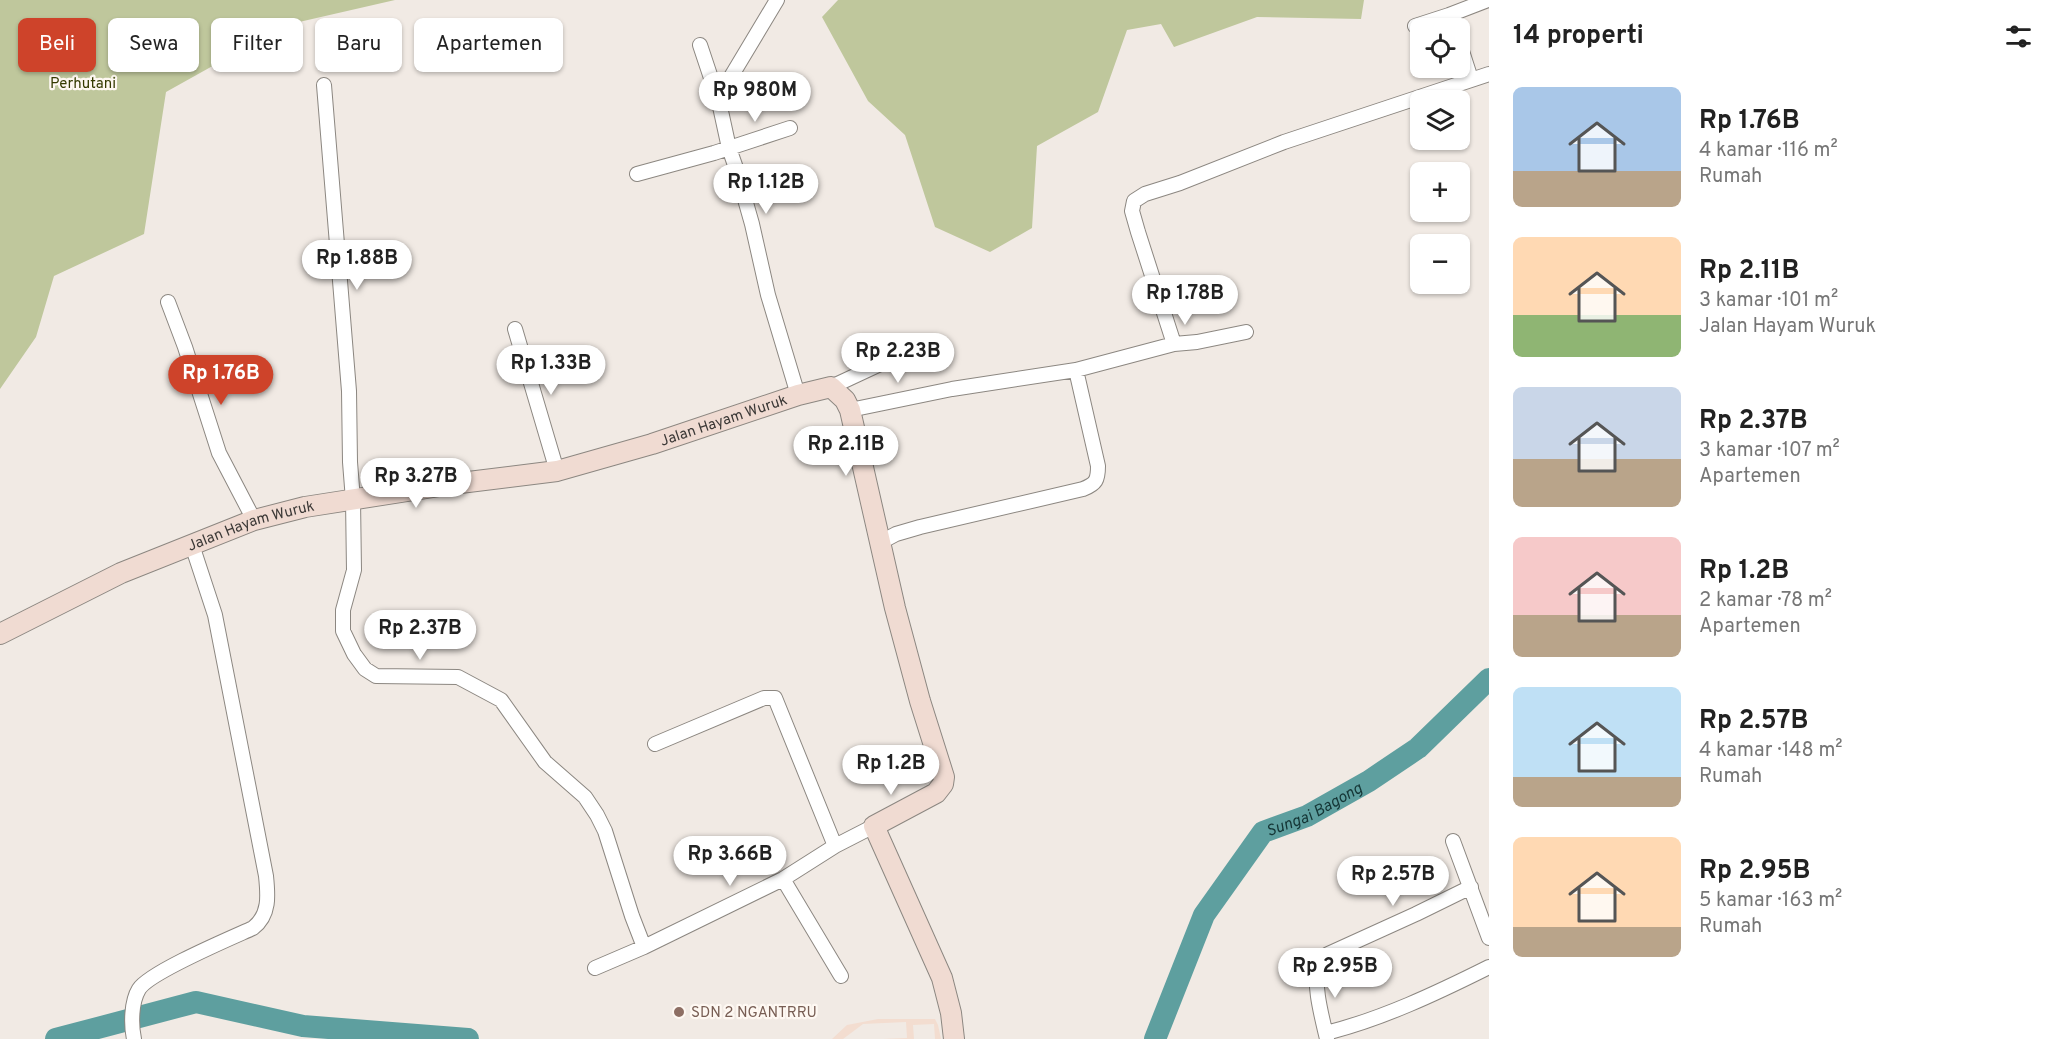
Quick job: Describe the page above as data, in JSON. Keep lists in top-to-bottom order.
{
  "streets": {
    "street": ["Jalan Hayam Wuruk"]
  },
  "water": ["Sungai Bagong"],
  "parks": ["Perhutani"],
  "places": ["SDN 2 NGANTRRU"],
  "page": {
    "heading": "14 properti",
    "map_buttons": ["+", "−"],
    "chip": [
      "Beli",
      "Sewa",
      "Filter",
      "Baru",
      "Apartemen"
    ],
    "price": [
      "Rp 980M",
      "Rp 1.12B",
      "Rp 1.88B",
      "Rp 1.78B",
      "Rp 2.23B",
      "Rp 1.33B",
      "Rp 1.76B",
      "Rp 2.11B",
      "Rp 3.27B",
      "Rp 2.37B",
      "Rp 1.2B",
      "Rp 3.66B",
      "Rp 2.57B",
      "Rp 2.95B"
    ],
    "list": [
      {
        "name": "Rp 1.76B",
        "note": "4 kamar · 116 m² · Rumah"
      },
      {
        "name": "Rp 2.11B",
        "note": "3 kamar · 101 m² · Jalan Hayam Wuruk"
      },
      {
        "name": "Rp 2.37B",
        "note": "3 kamar · 107 m² · Apartemen"
      },
      {
        "name": "Rp 1.2B",
        "note": "2 kamar · 78 m² · Apartemen"
      },
      {
        "name": "Rp 2.57B",
        "note": "4 kamar · 148 m² · Rumah"
      },
      {
        "name": "Rp 2.95B",
        "note": "5 kamar · 163 m² · Rumah"
      }
    ]
  }
}
